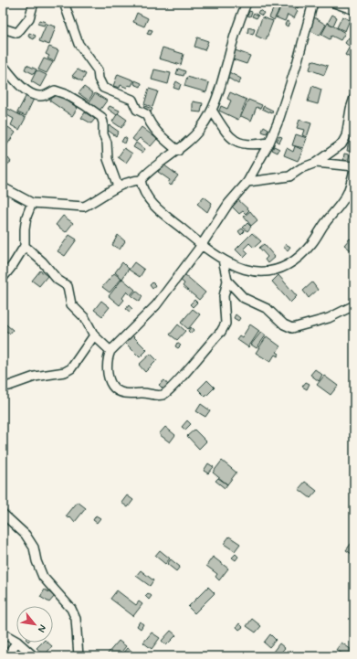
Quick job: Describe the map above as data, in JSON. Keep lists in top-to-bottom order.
{
  "north": "bottom right"
}
